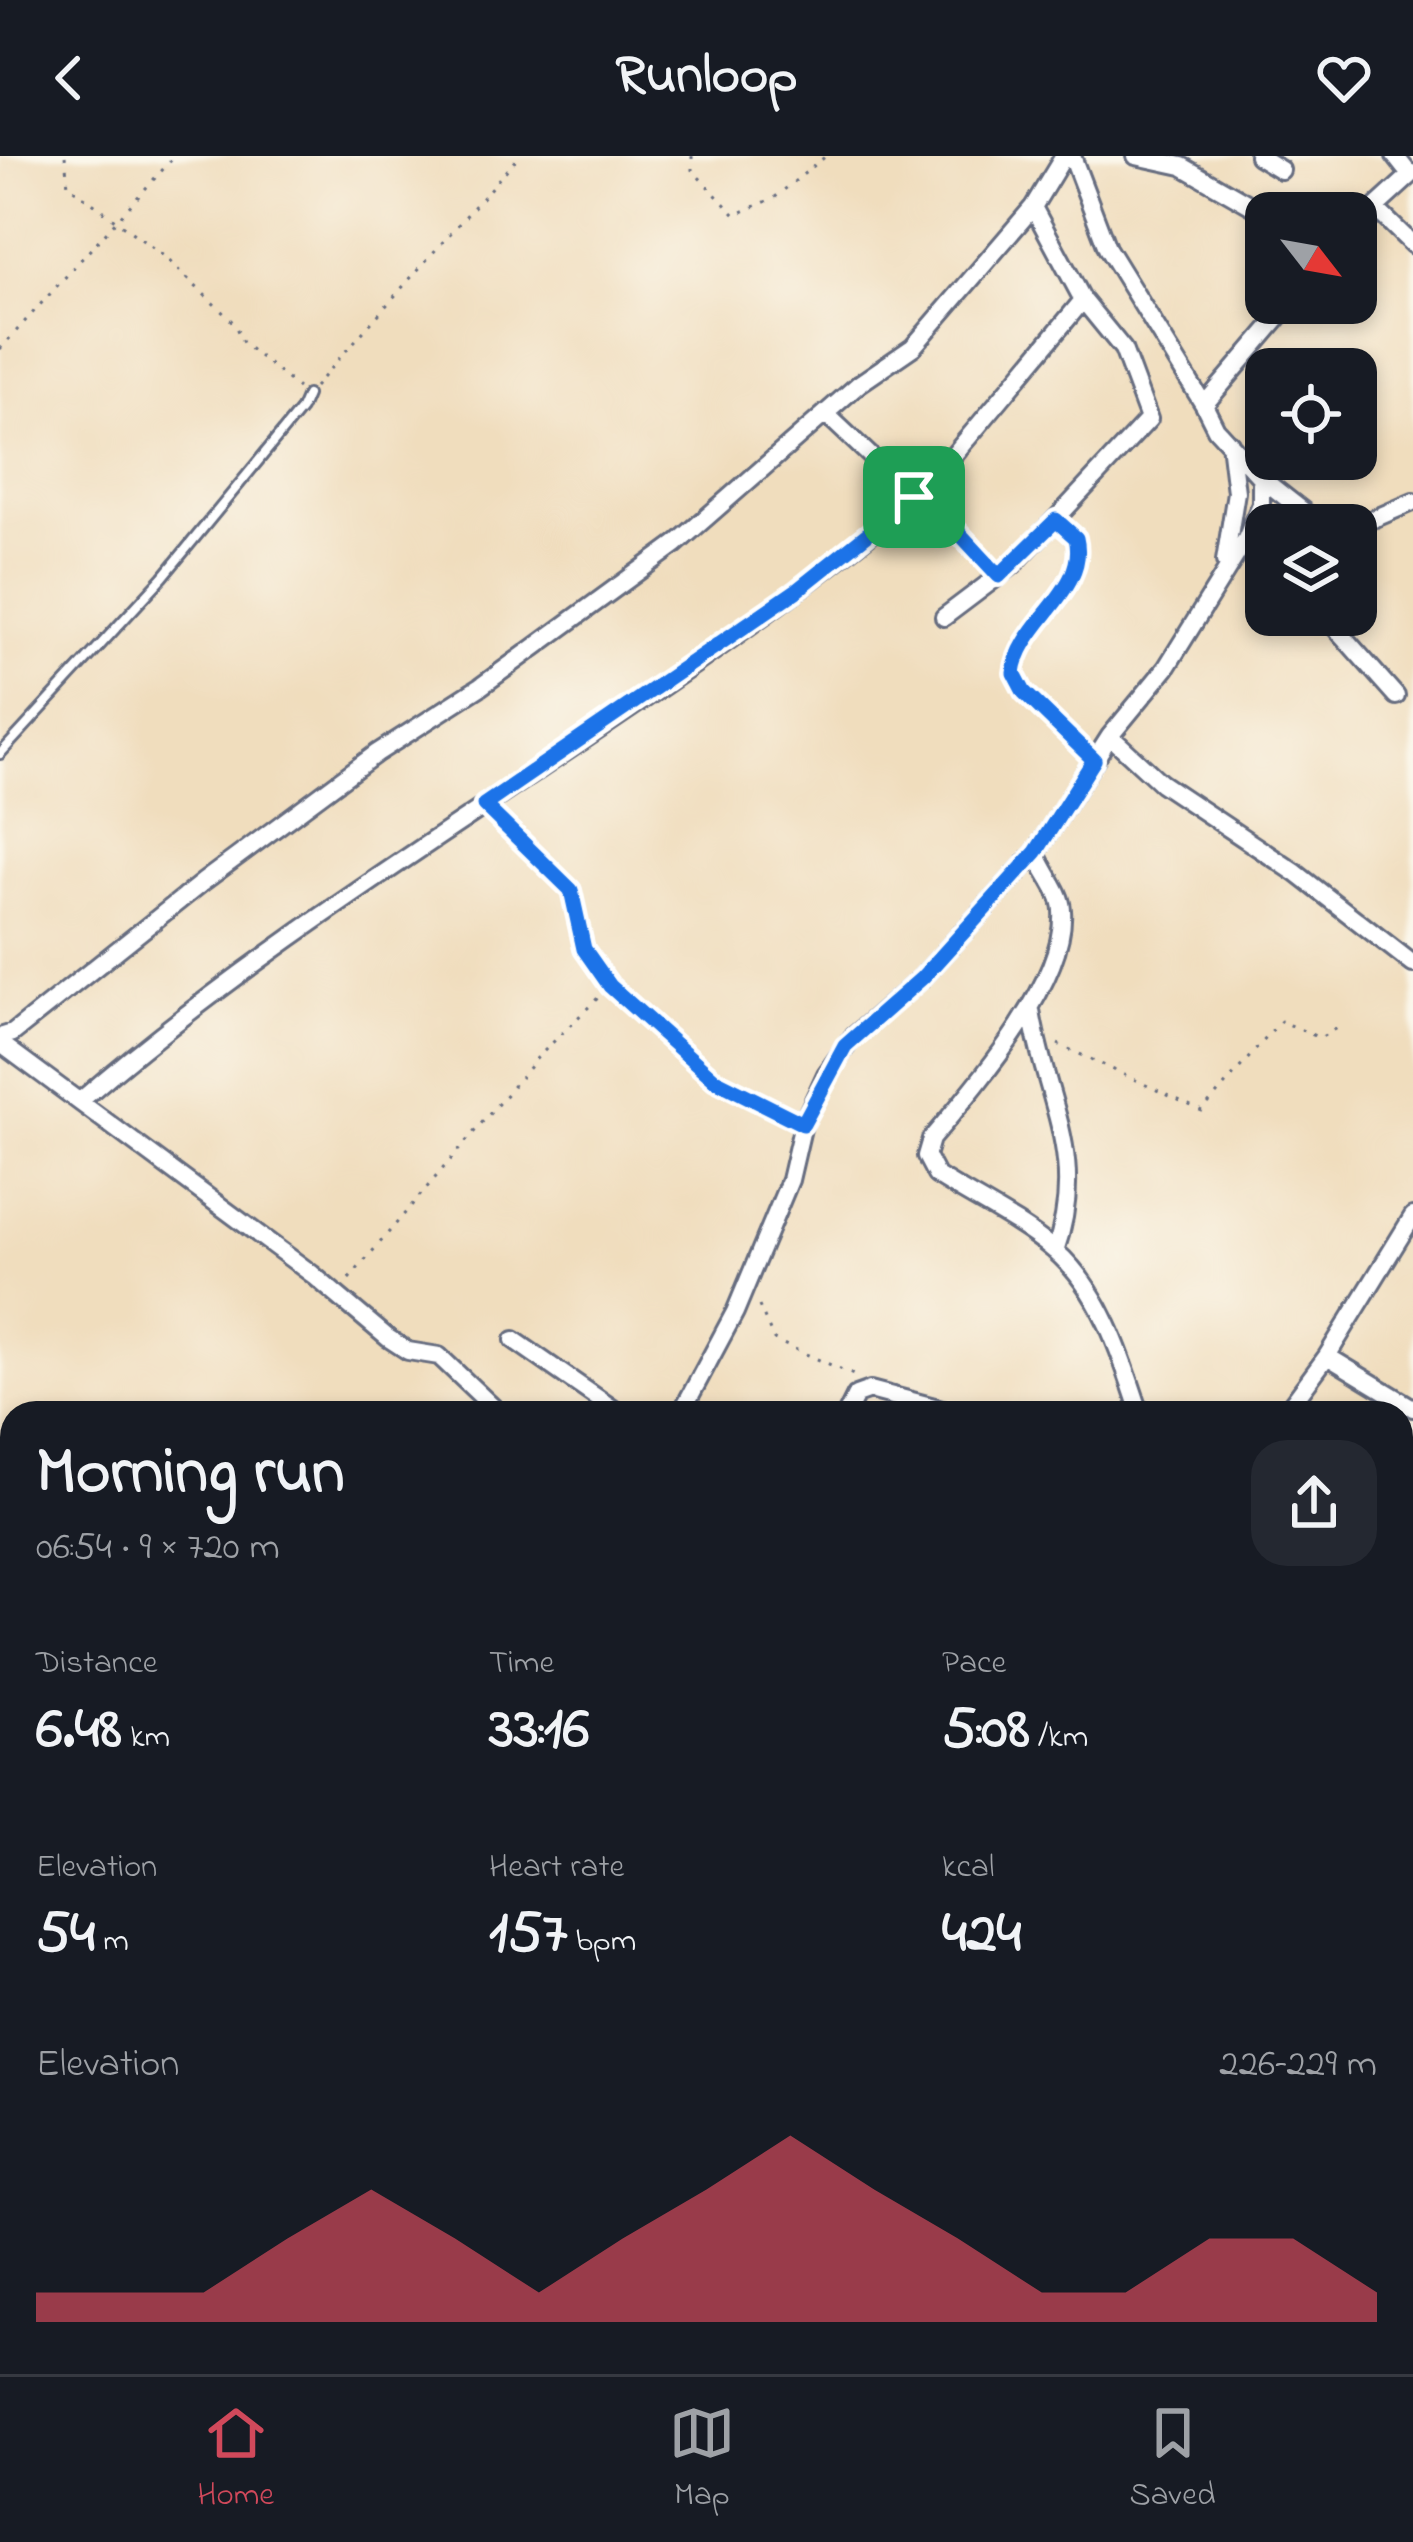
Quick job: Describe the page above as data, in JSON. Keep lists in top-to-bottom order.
{
  "north": "bottom right",
  "page": {
    "header": "Runloop",
    "heading": ["Morning run", "06:54 · 9 × 720 m"],
    "stats": [
      ["Distance", "6.48 km"],
      ["Time", "33:16"],
      ["Pace", "5:08 /km"],
      ["Elevation", "54 m"],
      ["Heart rate", "157 bpm"],
      ["kcal", "424"]
    ],
    "chart": ["Elevation", "226–229 m"],
    "tabs": ["Home", "Map", "Saved"]
  }
}
